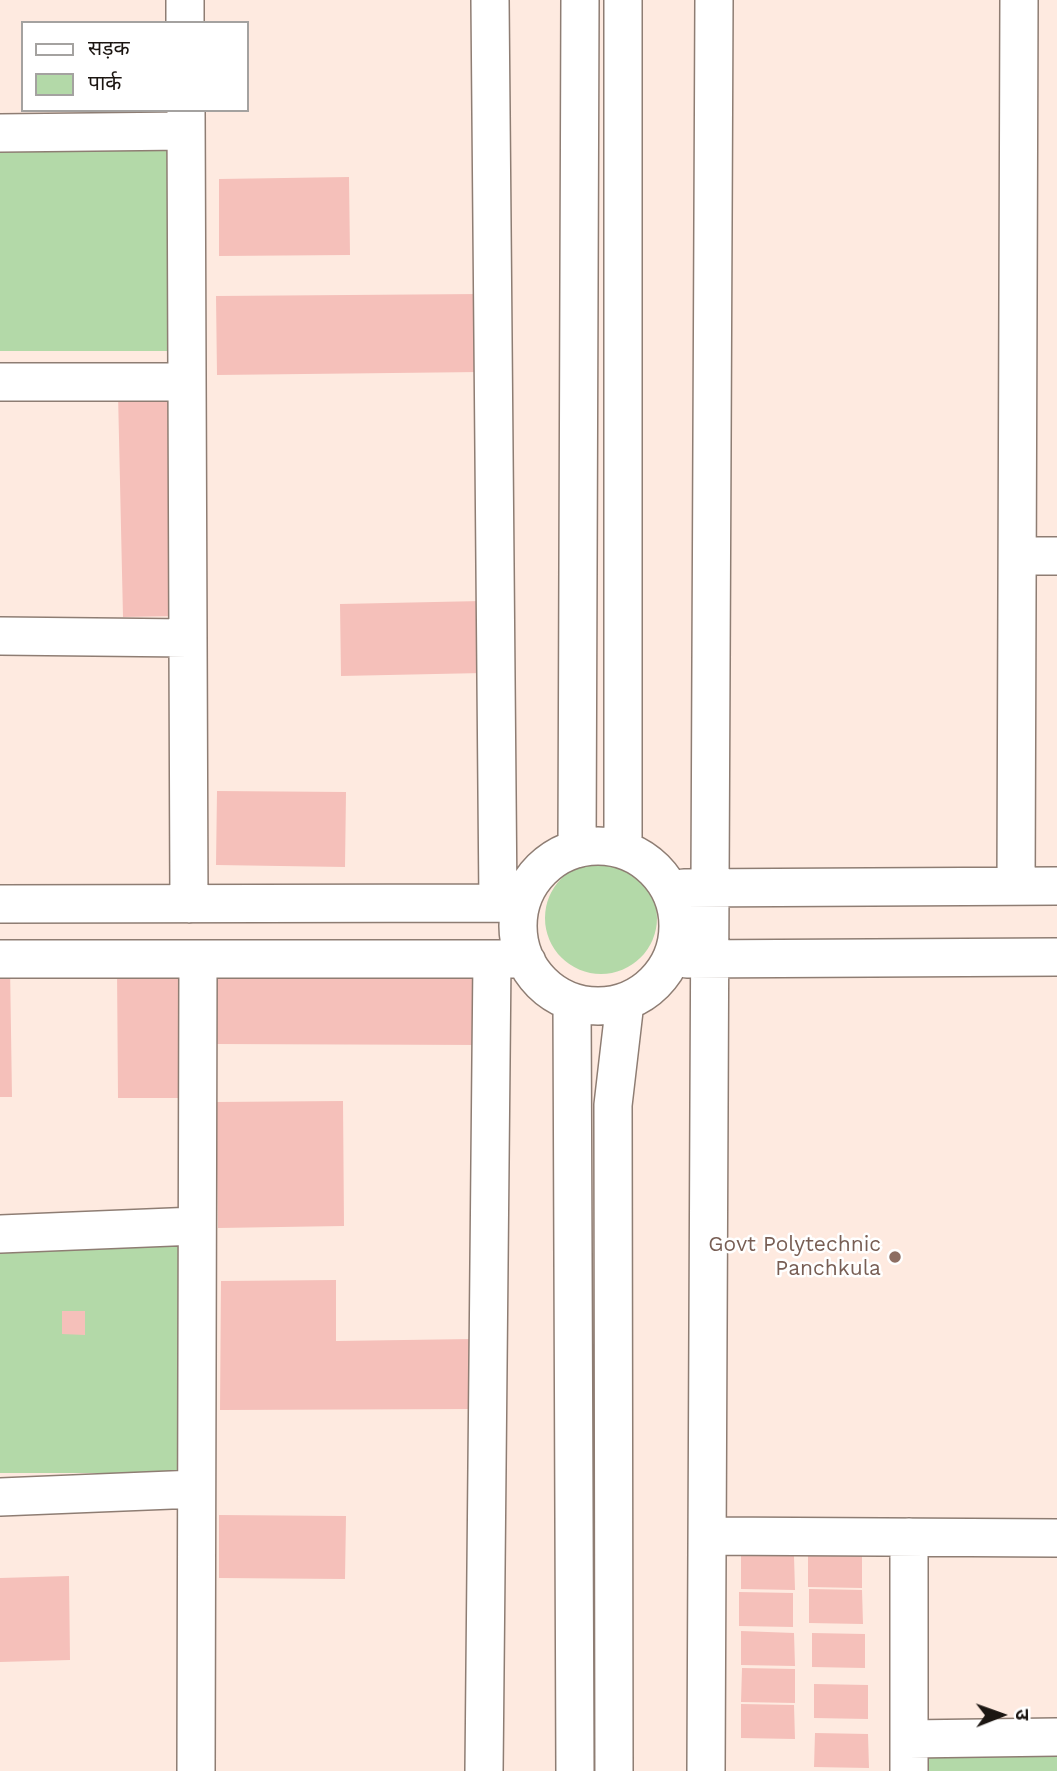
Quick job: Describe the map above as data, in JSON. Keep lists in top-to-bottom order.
{
  "places": ["Govt Polytechnic Panchkula"],
  "legend": ["सड़क", "पार्क"],
  "north": "right"
}
